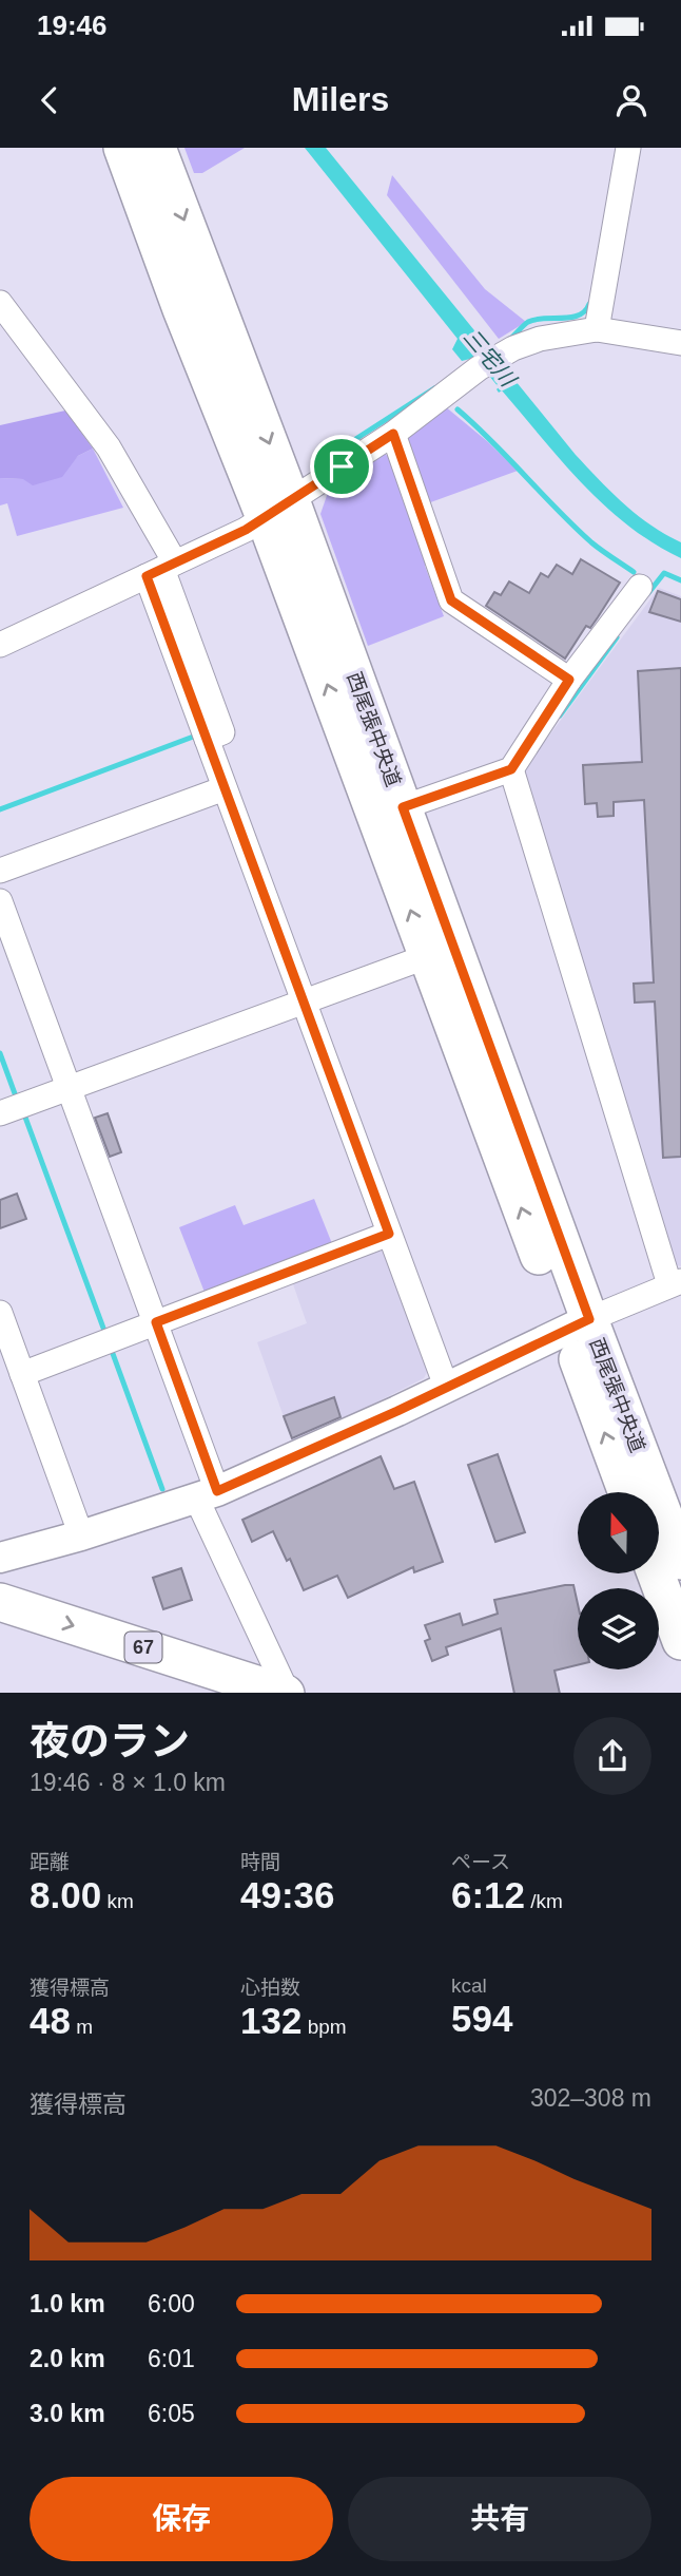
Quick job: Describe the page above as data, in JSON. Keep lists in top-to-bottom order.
{
  "streets": {
    "main road": ["西尾張中央道", "67"]
  },
  "water": ["三宅川"],
  "north": "top",
  "page": {
    "status": "19:46",
    "header": "Milers",
    "heading": ["夜のラン", "19:46 · 8 × 1.0 km"],
    "stats": [
      ["距離", "8.00 km"],
      ["時間", "49:36"],
      ["ペース", "6:12 /km"],
      ["獲得標高", "48 m"],
      ["心拍数", "132 bpm"],
      ["kcal", "594"]
    ],
    "chart": ["獲得標高", "302–308 m"],
    "list": [
      {
        "name": "1.0 km",
        "note": "6:00"
      },
      {
        "name": "2.0 km",
        "note": "6:01"
      },
      {
        "name": "3.0 km",
        "note": "6:05"
      }
    ],
    "buttons": ["保存", "共有"]
  }
}
